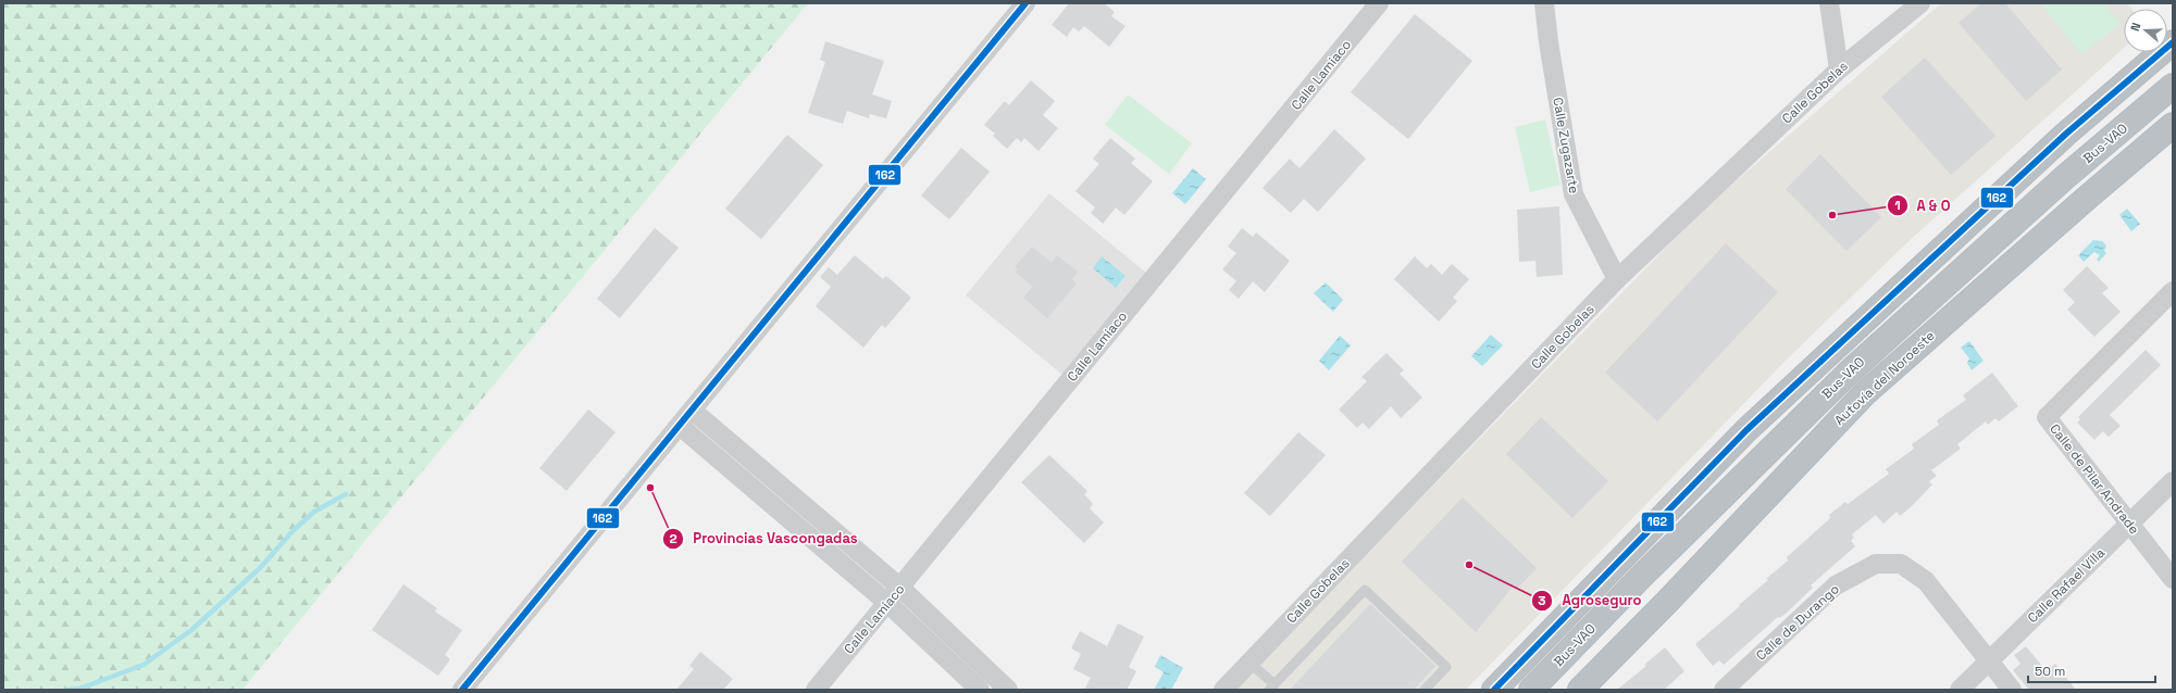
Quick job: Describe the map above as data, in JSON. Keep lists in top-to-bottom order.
{
  "streets": {
    "highway": ["Bus-VAO", "Autovía del Noroeste"],
    "street": [
      "Calle Lamiaco",
      "Calle Gobelas",
      "Calle Zugazarte",
      "Calle de Pilar Andrade",
      "Calle Rafael Villa",
      "Calle de Durango"
    ]
  },
  "crossings": [
    ["Calle Gobelas", "Calle Zugazarte"],
    ["Calle de Pilar Andrade", "Calle Rafael Villa"],
    ["Calle Rafael Villa", "Calle de Durango"]
  ],
  "places": ["A & O", "Provincias Vascongadas", "Agroseguro"],
  "lines": ["transit line 162"],
  "scale_bar": "50 m",
  "north": "left"
}
